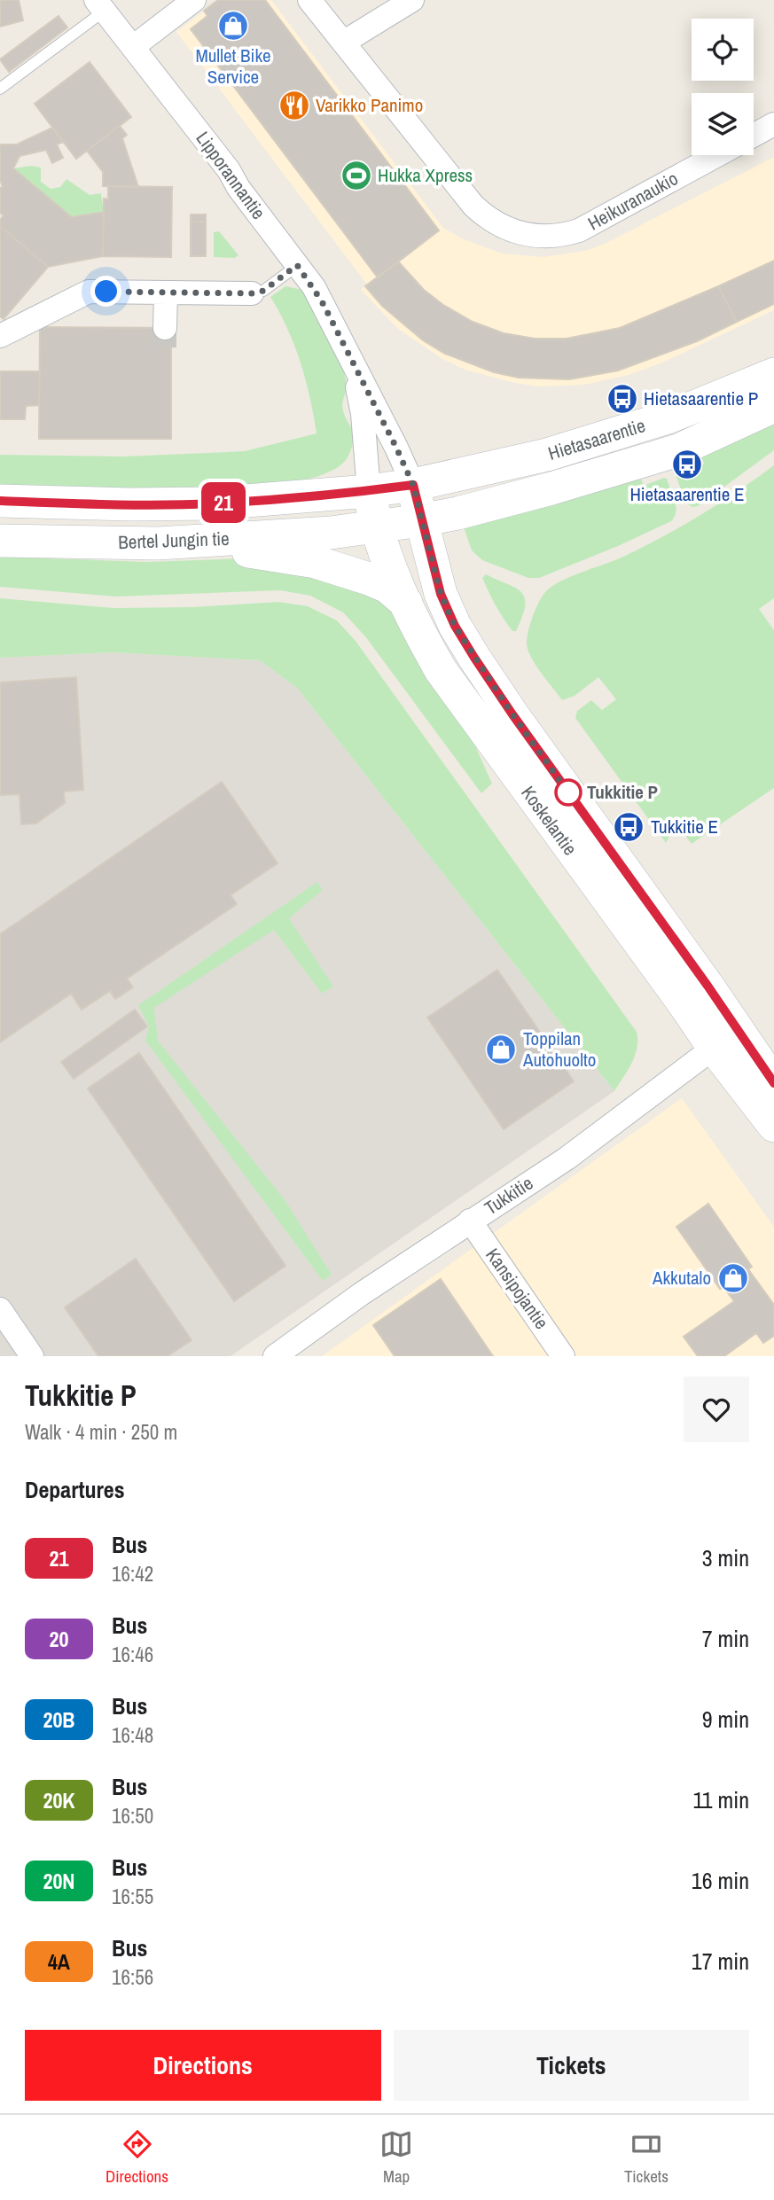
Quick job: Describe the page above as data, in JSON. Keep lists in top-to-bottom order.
{
  "streets": {
    "main road": ["Hietasaarentie", "Bertel Jungin tie", "Koskelantie"],
    "street": [
      "Lipporannantie",
      "Heikuranaukio",
      "Tukkitie",
      "Kansipojantie"
    ]
  },
  "crossings": [
    ["Lipporannantie", "Hietasaarentie"],
    ["Lipporannantie", "Bertel Jungin tie"],
    ["Lipporannantie", "Koskelantie"],
    ["Hietasaarentie", "Bertel Jungin tie"],
    ["Hietasaarentie", "Koskelantie"],
    ["Bertel Jungin tie", "Koskelantie"],
    ["Koskelantie", "Tukkitie"],
    ["Tukkitie", "Kansipojantie"]
  ],
  "places": {
    "shop": ["Mullet Bike Service", "Toppilan Autohuolto", "Akkutalo"],
    "restaurant": ["Varikko Panimo"],
    "sports": ["Hukka Xpress"],
    "bus stop": ["Hietasaarentie P", "Hietasaarentie E", "Tukkitie E"],
    "other": ["Tukkitie P"]
  },
  "lines": ["bus line 21"],
  "page": {
    "on_map": "21",
    "heading": [
      ["Tukkitie P", "Walk · 4 min · 250 m"],
      "Departures"
    ],
    "list": [
      {
        "mark": "21",
        "name": "Bus",
        "note": "16:42",
        "value": "3 min"
      },
      {
        "mark": "20",
        "name": "Bus",
        "note": "16:46",
        "value": "7 min"
      },
      {
        "mark": "20B",
        "name": "Bus",
        "note": "16:48",
        "value": "9 min"
      },
      {
        "mark": "20K",
        "name": "Bus",
        "note": "16:50",
        "value": "11 min"
      },
      {
        "mark": "20N",
        "name": "Bus",
        "note": "16:55",
        "value": "16 min"
      },
      {
        "mark": "4A",
        "name": "Bus",
        "note": "16:56",
        "value": "17 min"
      }
    ],
    "buttons": ["Directions", "Tickets"],
    "tabs": ["Directions", "Map", "Tickets"]
  }
}
